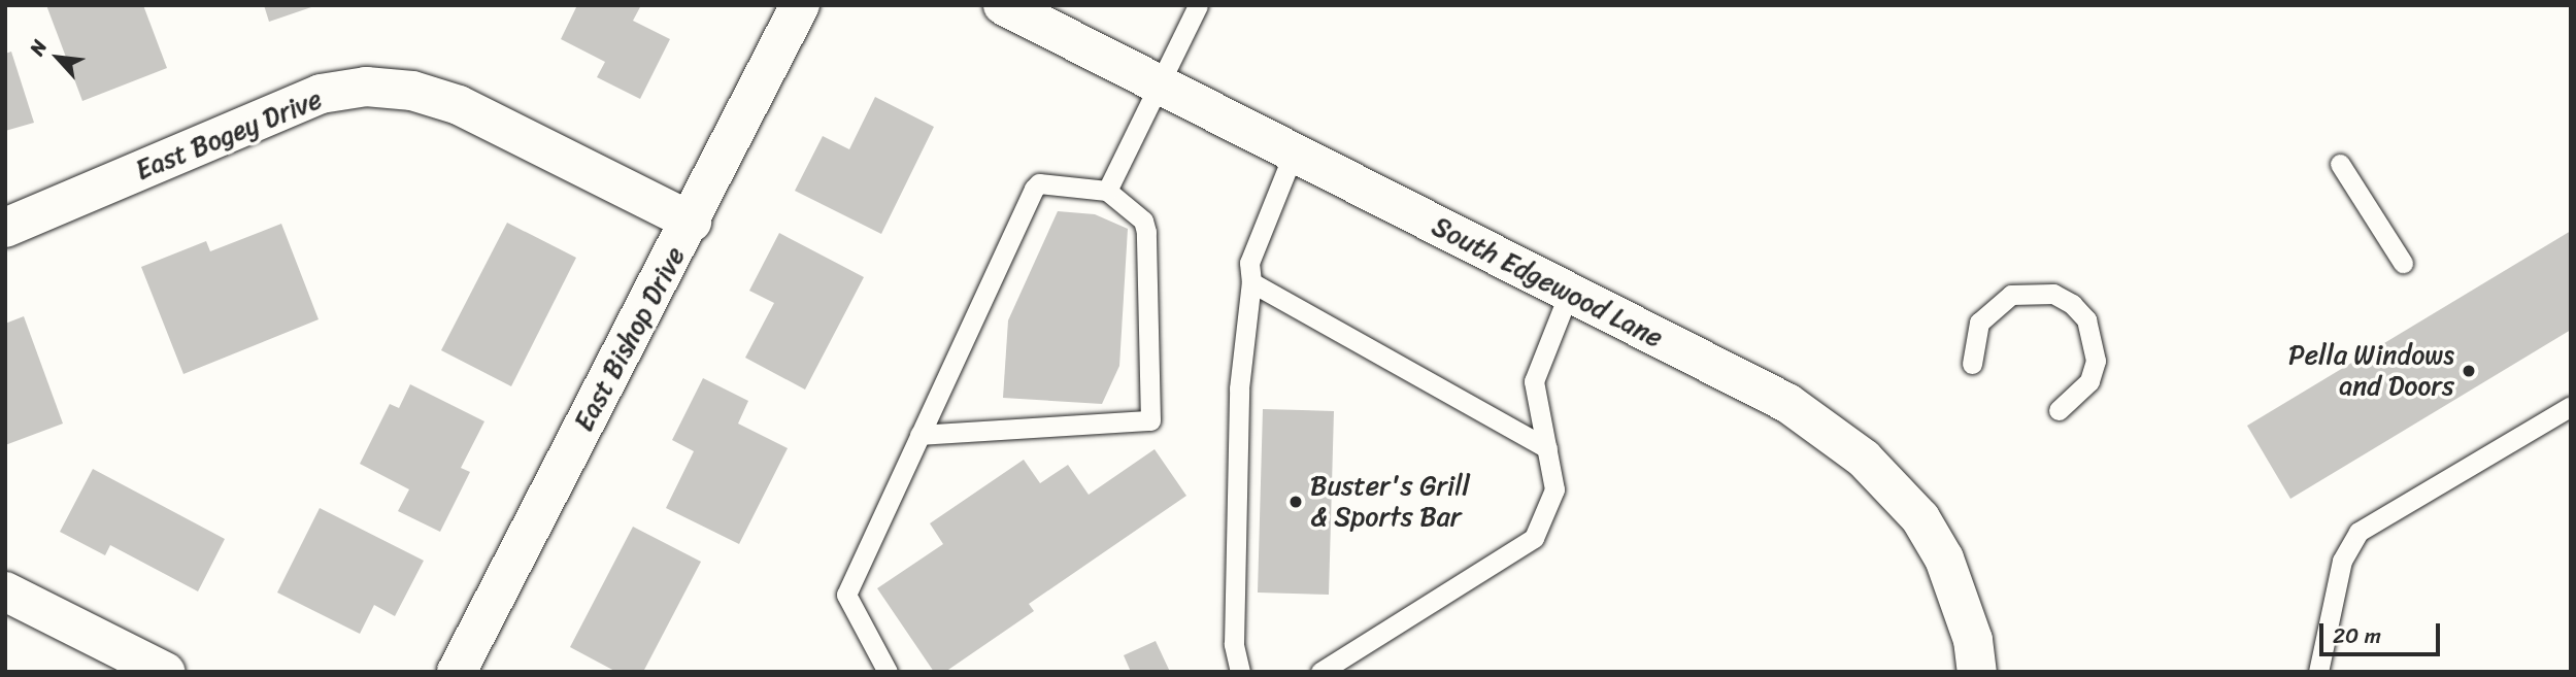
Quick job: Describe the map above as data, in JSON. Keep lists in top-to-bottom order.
{
  "streets": {
    "street": ["East Bogey Drive", "South Edgewood Lane", "East Bishop Drive"]
  },
  "crossings": [
    ["East Bogey Drive", "East Bishop Drive"]
  ],
  "places": ["Pella Windows and Doors", "Buster's Grill & Sports Bar"],
  "scale_bar": "20 m",
  "north": "top left"
}
